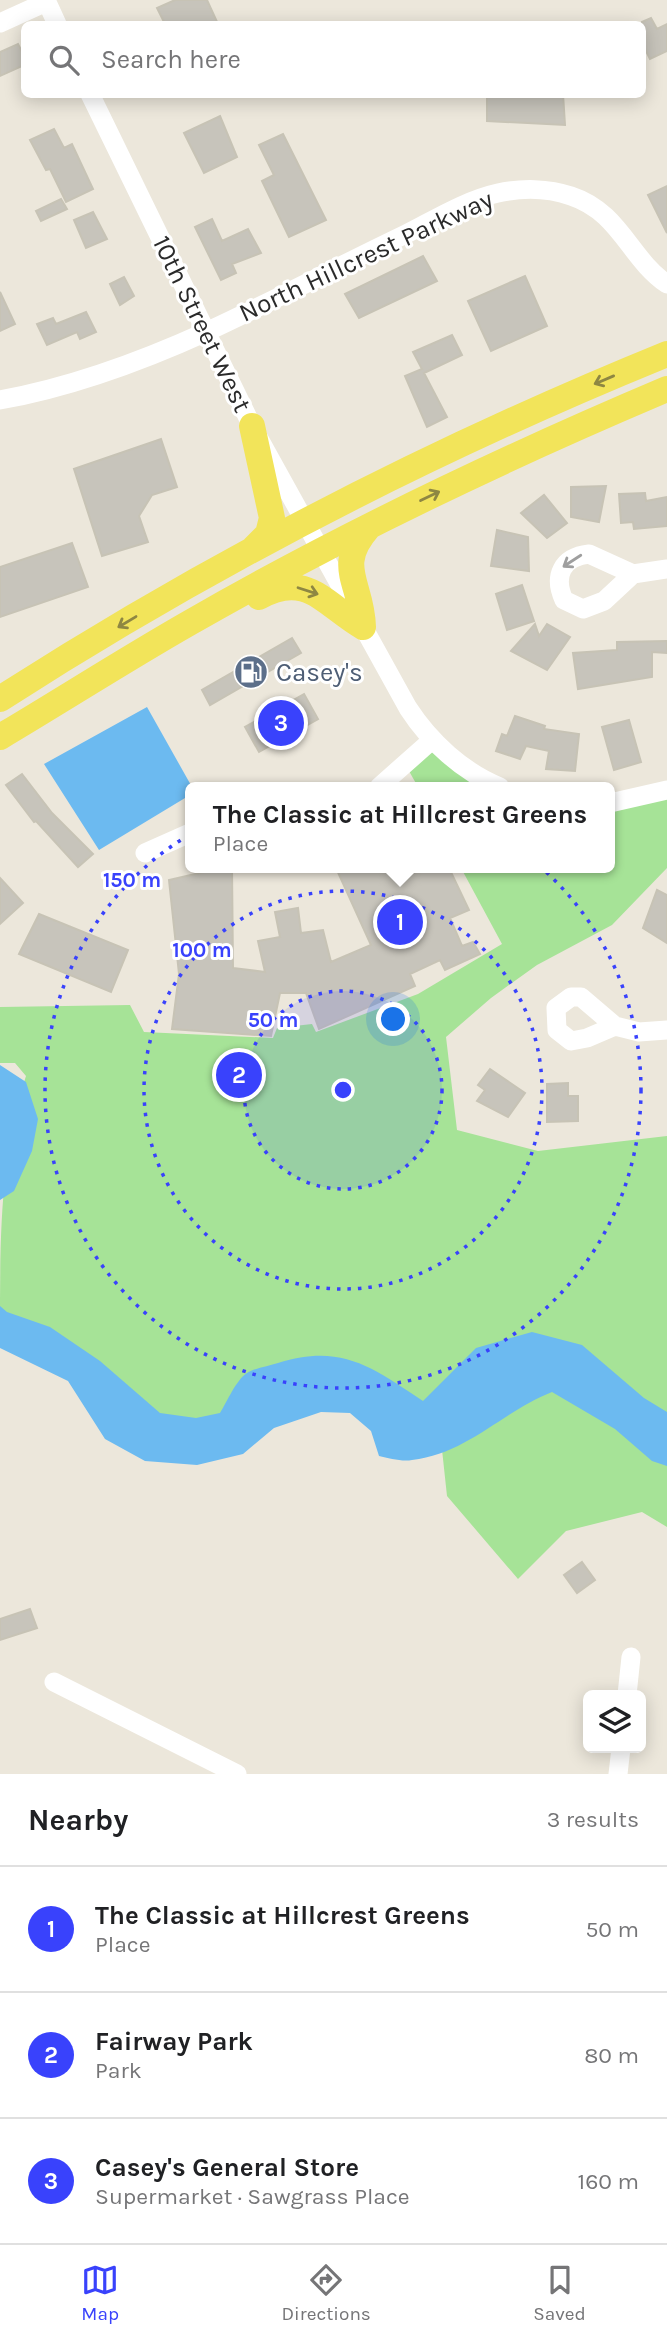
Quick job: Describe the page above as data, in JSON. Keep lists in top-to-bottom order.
{
  "streets": {
    "street": ["North Hillcrest Parkway", "10th Street West"]
  },
  "crossings": [
    ["North Hillcrest Parkway", "10th Street West"]
  ],
  "places": {
    "fuel station": ["Casey's"]
  },
  "page": {
    "search": "Search here",
    "pins": ["3", "1", "2"],
    "popup": ["The Classic at Hillcrest Greens", "Place"],
    "heading": ["Nearby", "3 results"],
    "list": [
      {
        "mark": "1",
        "name": "The Classic at Hillcrest Greens",
        "note": "Place",
        "value": "50 m"
      },
      {
        "mark": "2",
        "name": "Fairway Park",
        "note": "Park",
        "value": "80 m"
      },
      {
        "mark": "3",
        "name": "Casey's General Store",
        "note": "Supermarket · Sawgrass Place",
        "value": "160 m"
      }
    ],
    "nav": ["Map", "Directions", "Saved"]
  },
  "rings": ["150 m", "100 m", "50 m"]
}
